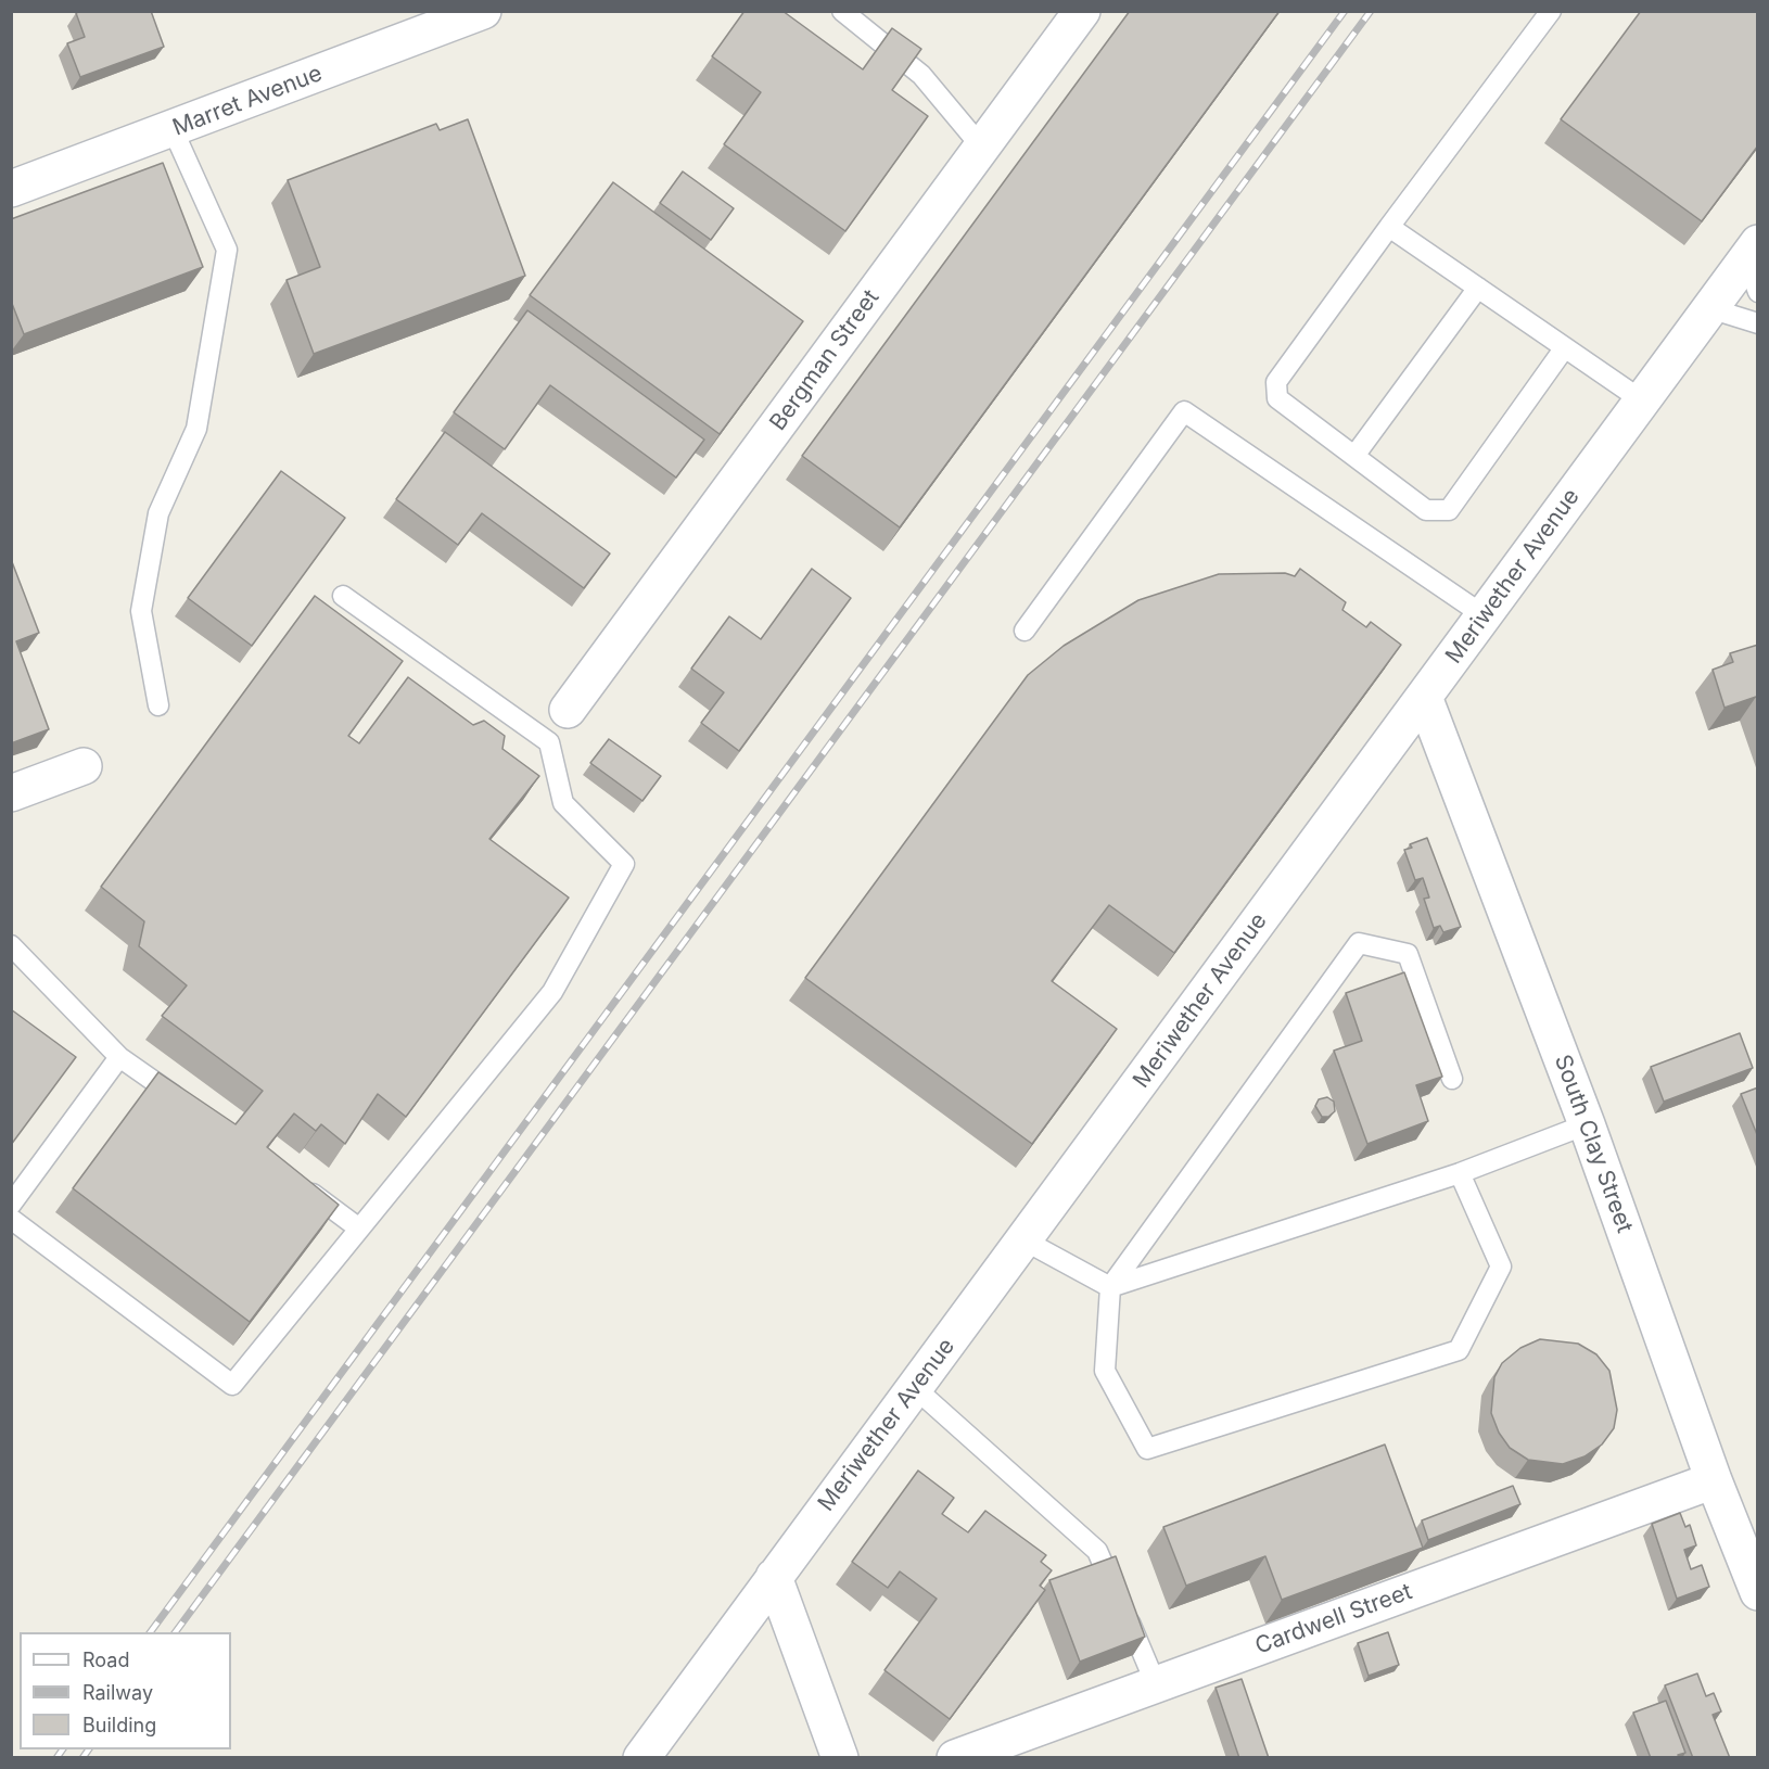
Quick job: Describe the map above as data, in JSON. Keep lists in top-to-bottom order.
{
  "streets": {
    "street": [
      "Marret Avenue",
      "Bergman Street",
      "Meriwether Avenue",
      "South Clay Street",
      "Cardwell Street"
    ]
  },
  "crossings": [
    ["Meriwether Avenue", "South Clay Street"],
    ["South Clay Street", "Cardwell Street"]
  ],
  "legend": ["Road", "Railway", "Building"]
}
